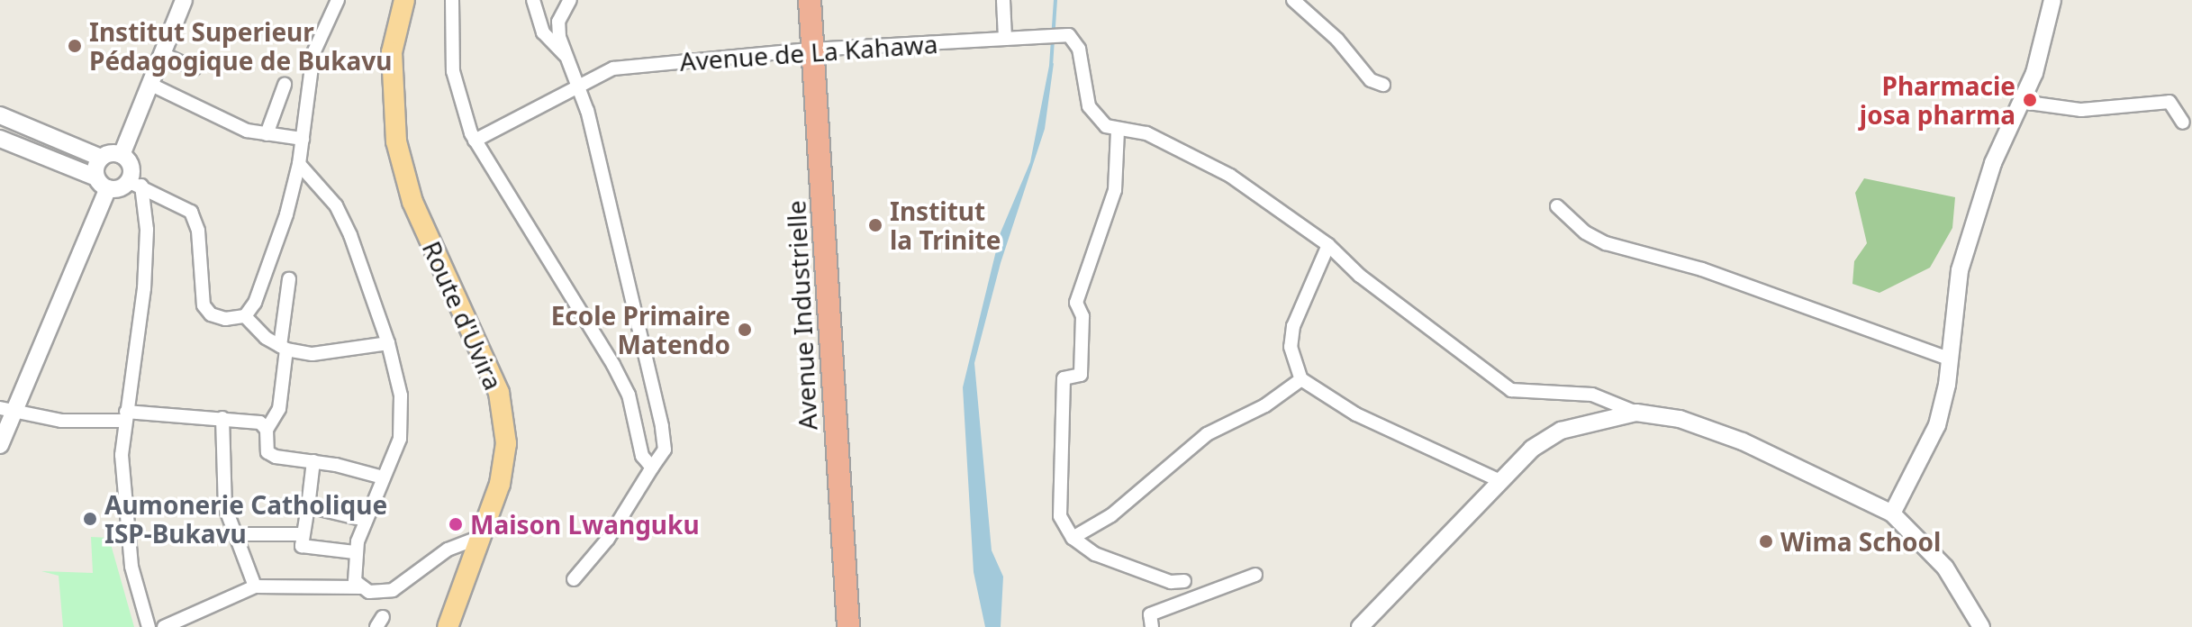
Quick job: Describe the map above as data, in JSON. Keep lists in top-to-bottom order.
{
  "streets": {
    "highway": ["Avenue Industrielle"],
    "main road": ["Route d'Uvira"],
    "street": ["Avenue de La Kahawa"]
  },
  "crossings": [
    ["Avenue de La Kahawa", "Avenue Industrielle"]
  ],
  "places": [
    "Institut Superieur Pédagogique de Bukavu",
    "Pharmacie josa pharma",
    "Institut la Trinite",
    "Ecole Primaire Matendo",
    "Aumonerie Catholique ISP-Bukavu",
    "Maison Lwanguku",
    "Wima School"
  ]
}
